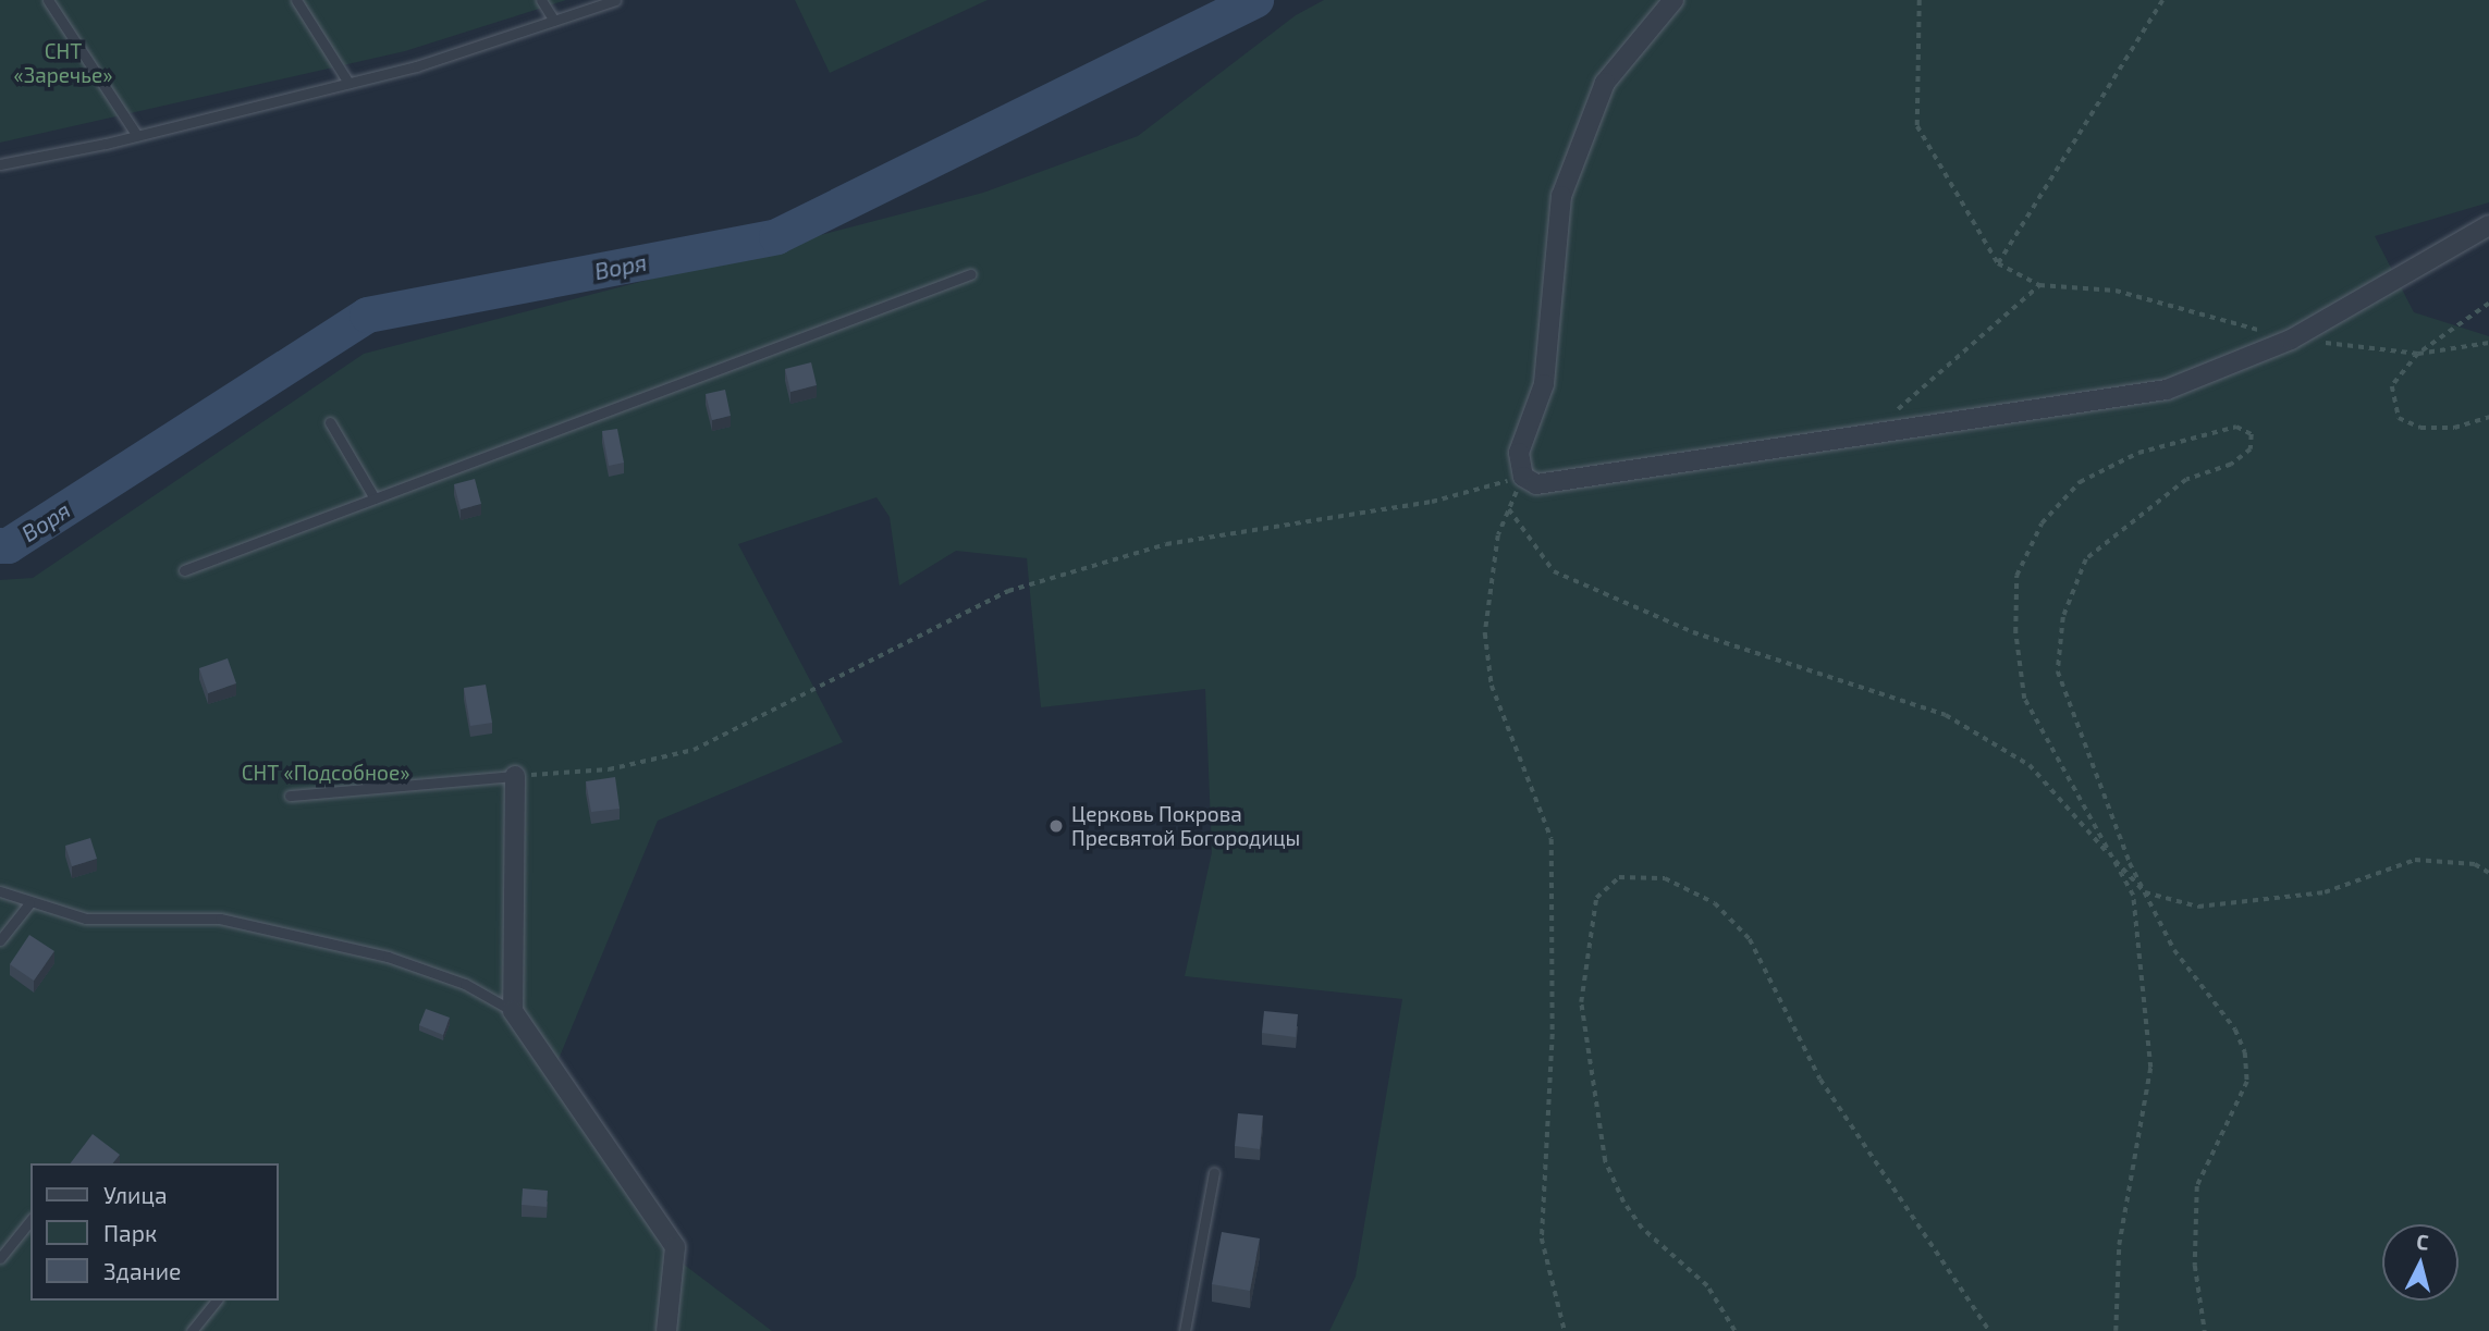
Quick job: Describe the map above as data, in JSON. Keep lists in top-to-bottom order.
{
  "water": ["Воря"],
  "parks": ["СНТ «Заречье»", "СНТ «Подсобное»"],
  "places": ["Церковь Покрова Пресвятой Богородицы"],
  "legend": ["Улица", "Парк", "Здание"],
  "north": "top"
}
